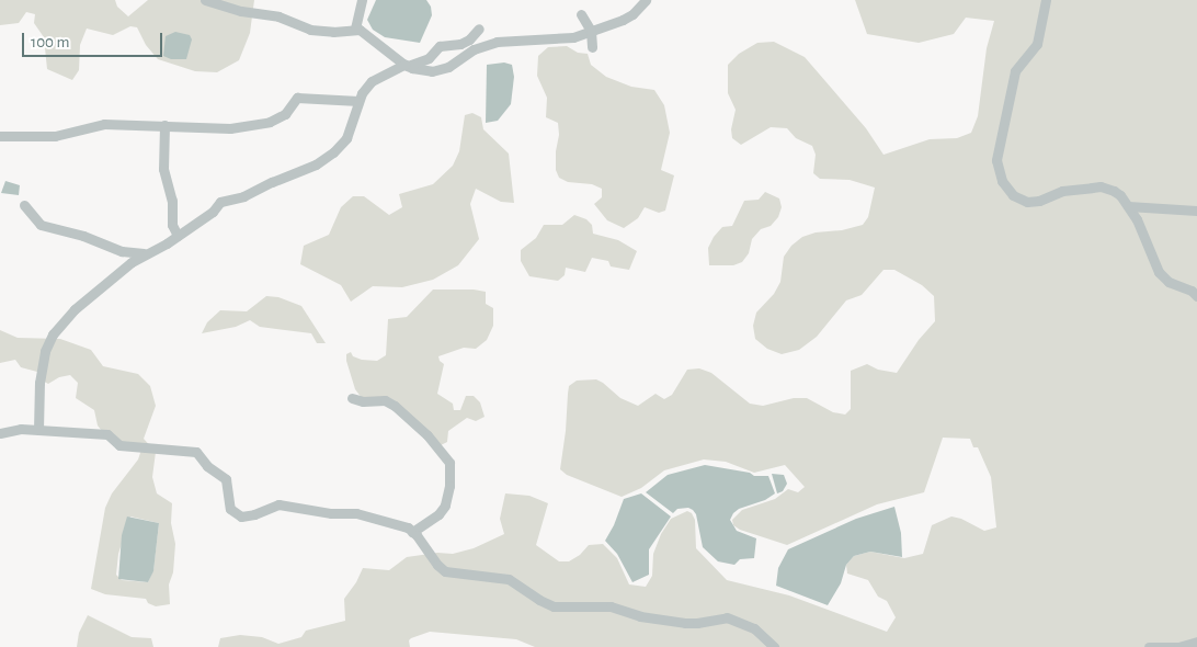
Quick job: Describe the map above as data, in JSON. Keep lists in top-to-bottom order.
{
  "scale_bar": "100 m"
}
